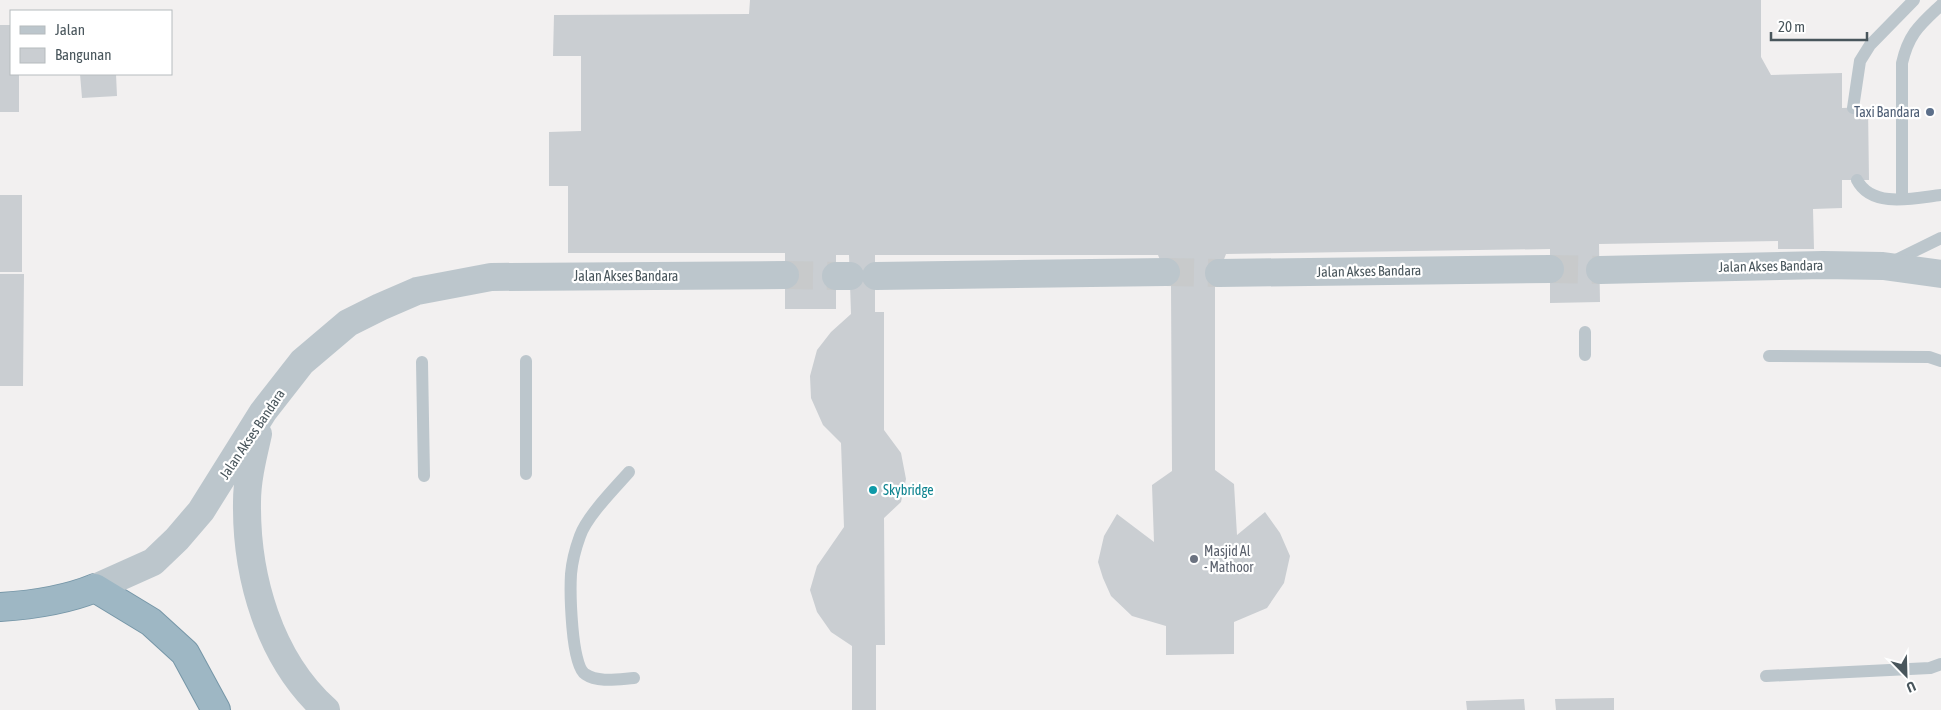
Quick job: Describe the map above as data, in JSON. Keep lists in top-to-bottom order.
{
  "streets": {
    "highway": ["Jalan Akses Bandara"]
  },
  "places": ["Taxi Bandara", "Skybridge", "Masjid Al - Mathoor"],
  "legend": ["Jalan", "Bangunan"],
  "scale_bar": "20 m",
  "north": "bottom right"
}
